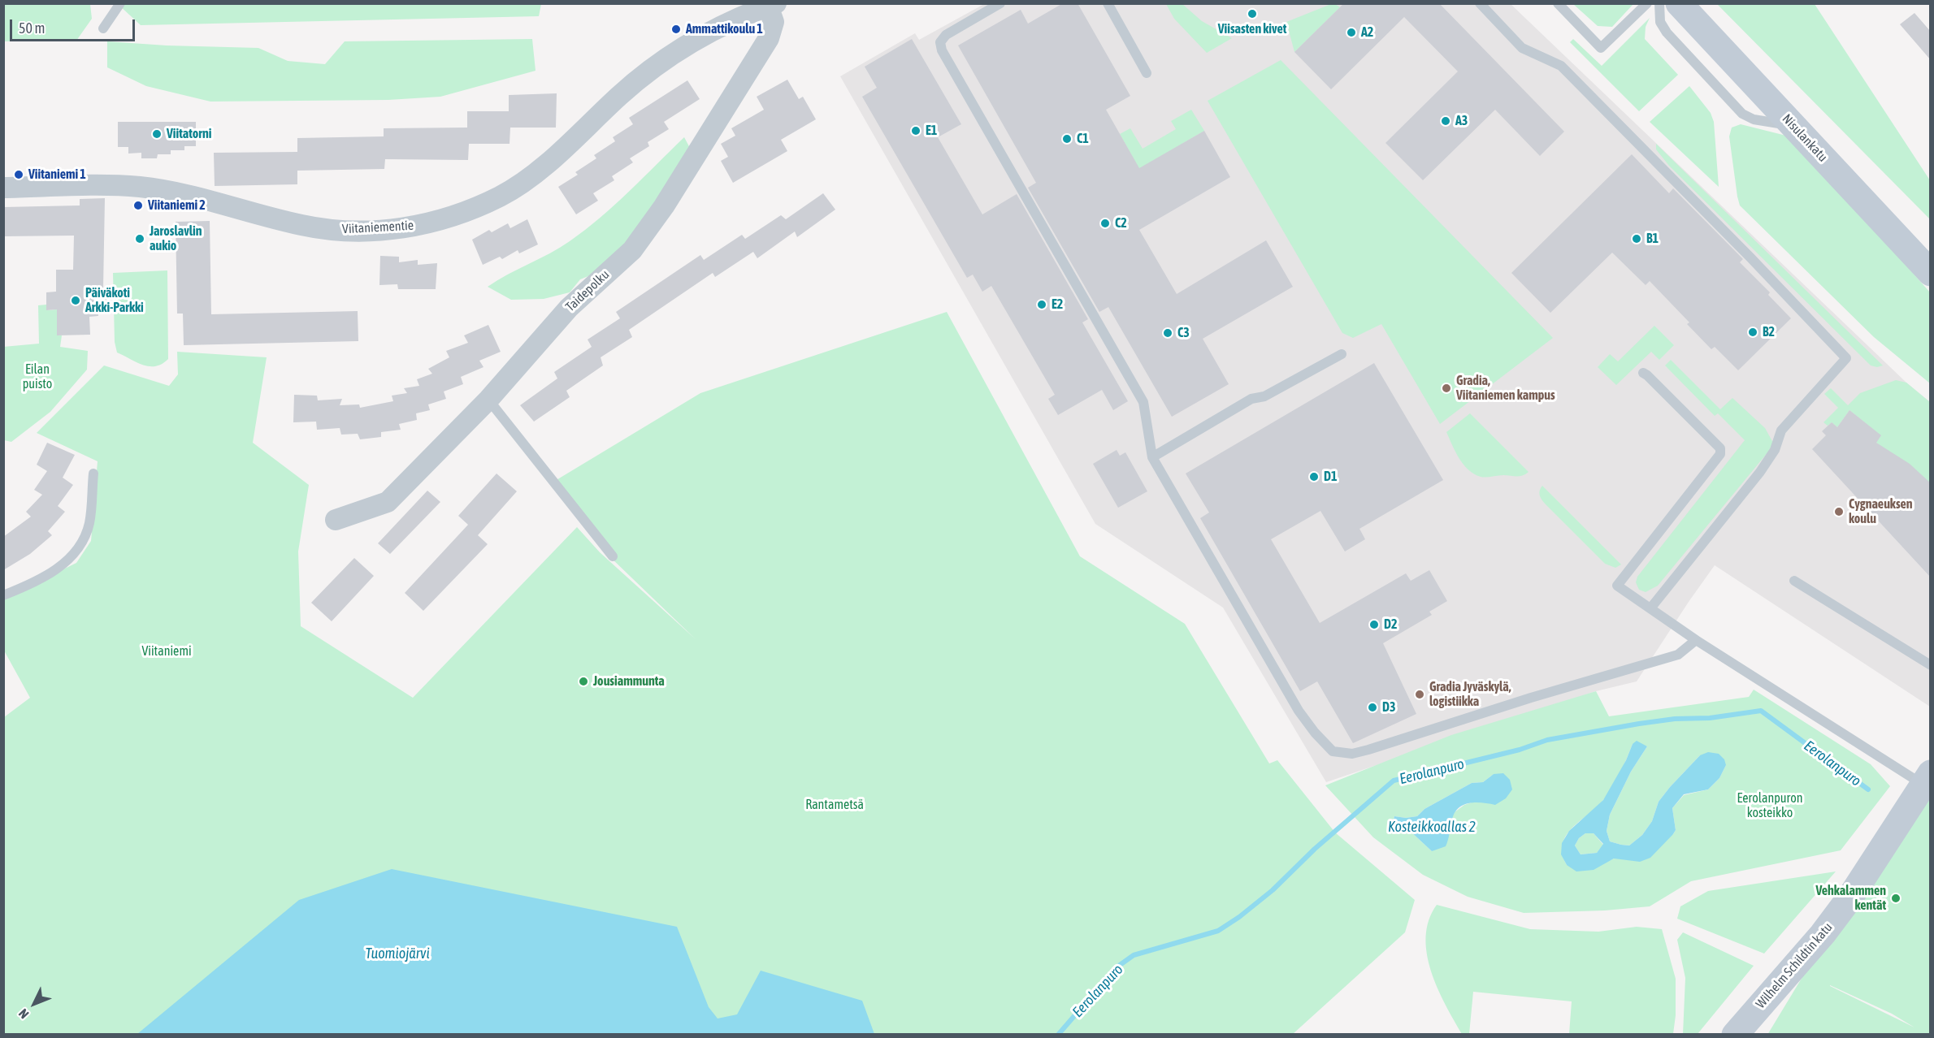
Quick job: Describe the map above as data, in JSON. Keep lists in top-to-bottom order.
{
  "streets": {
    "main road": ["Nisulankatu", "Wilhelm Schildtin katu"],
    "street": ["Viitaniementie", "Taidepolku"]
  },
  "crossings": [
    ["Viitaniementie", "Taidepolku"]
  ],
  "water": ["Eerolanpuro", "Kosteikkoallas 2", "Tuomiojärvi"],
  "parks": [
    "Eilan puisto",
    "Viitaniemi",
    "Eerolanpuron kosteikko",
    "Rantametsä"
  ],
  "places": [
    "Viisasten kivet",
    "Ammattikoulu 1",
    "A2",
    "A3",
    "E1",
    "Viitatorni",
    "C1",
    "Viitaniemi 1",
    "Viitaniemi 2",
    "C2",
    "Jaroslavlin aukio",
    "B1",
    "Päiväkoti Arkki-Parkki",
    "E2",
    "B2",
    "C3",
    "Gradia, Viitaniemen kampus",
    "D1",
    "Cygnaeuksen koulu",
    "D2",
    "Jousiammunta",
    "Gradia Jyväskylä, logistiikka",
    "D3",
    "Vehkalammen kentät"
  ],
  "scale_bar": "50 m",
  "north": "bottom left"
}
